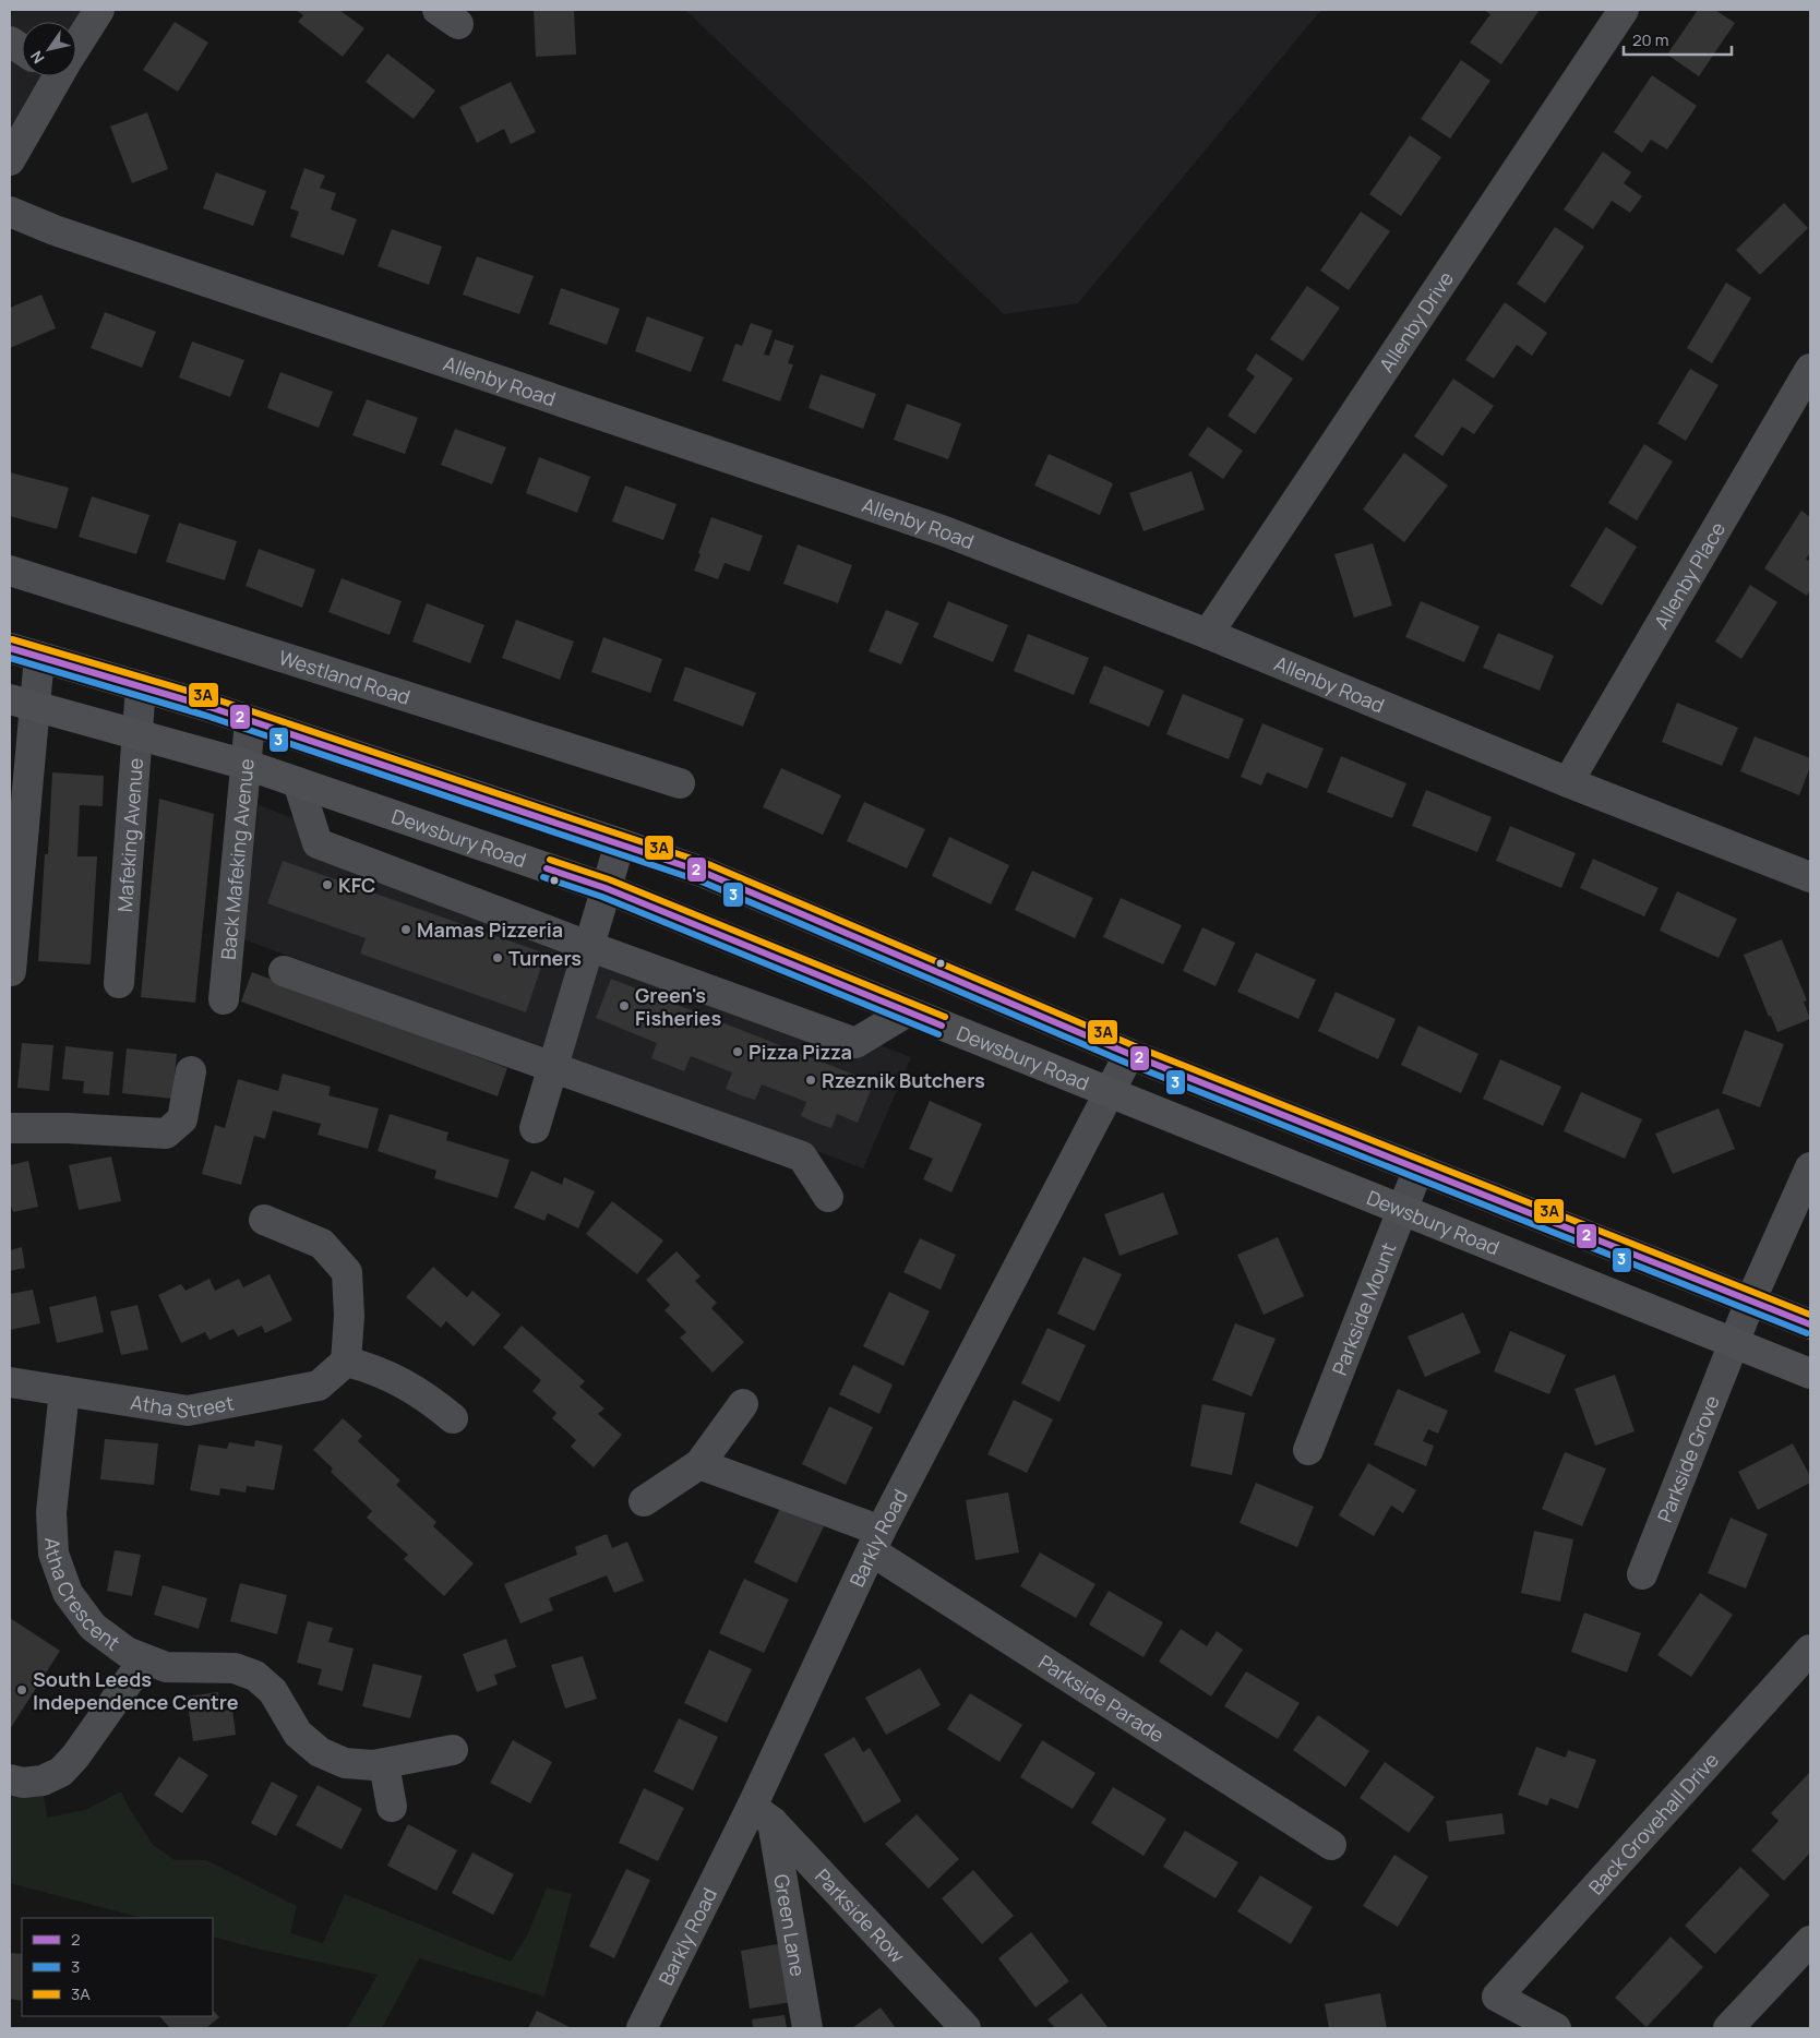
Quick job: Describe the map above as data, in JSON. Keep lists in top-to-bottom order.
{
  "streets": {
    "main road": ["Dewsbury Road"],
    "street": [
      "Allenby Drive",
      "Allenby Road",
      "Allenby Place",
      "Westland Road",
      "Mafeking Avenue",
      "Back Mafeking Avenue",
      "Parkside Mount",
      "Atha Street",
      "Parkside Grove",
      "Barkly Road",
      "Atha Crescent",
      "Parkside Parade",
      "Back Grovehall Drive",
      "Parkside Row",
      "Green Lane"
    ]
  },
  "crossings": [
    ["Allenby Drive", "Allenby Road"],
    ["Allenby Road", "Allenby Place"],
    ["Mafeking Avenue", "Dewsbury Road"],
    ["Dewsbury Road", "Back Mafeking Avenue"],
    ["Dewsbury Road", "Parkside Mount"],
    ["Dewsbury Road", "Parkside Grove"],
    ["Dewsbury Road", "Barkly Road"],
    ["Atha Street", "Atha Crescent"],
    ["Barkly Road", "Parkside Parade"],
    ["Barkly Road", "Parkside Row"],
    ["Barkly Road", "Green Lane"],
    ["Parkside Row", "Green Lane"]
  ],
  "places": [
    "KFC",
    "Mamas Pizzeria",
    "Turners",
    "Green's Fisheries",
    "Pizza Pizza",
    "Rzeznik Butchers",
    "South Leeds Independence Centre"
  ],
  "lines": ["transit line 3A", "transit line 2", "transit line 3"],
  "legend": ["2", "3", "3A"],
  "scale_bar": "20 m",
  "north": "bottom left"
}
